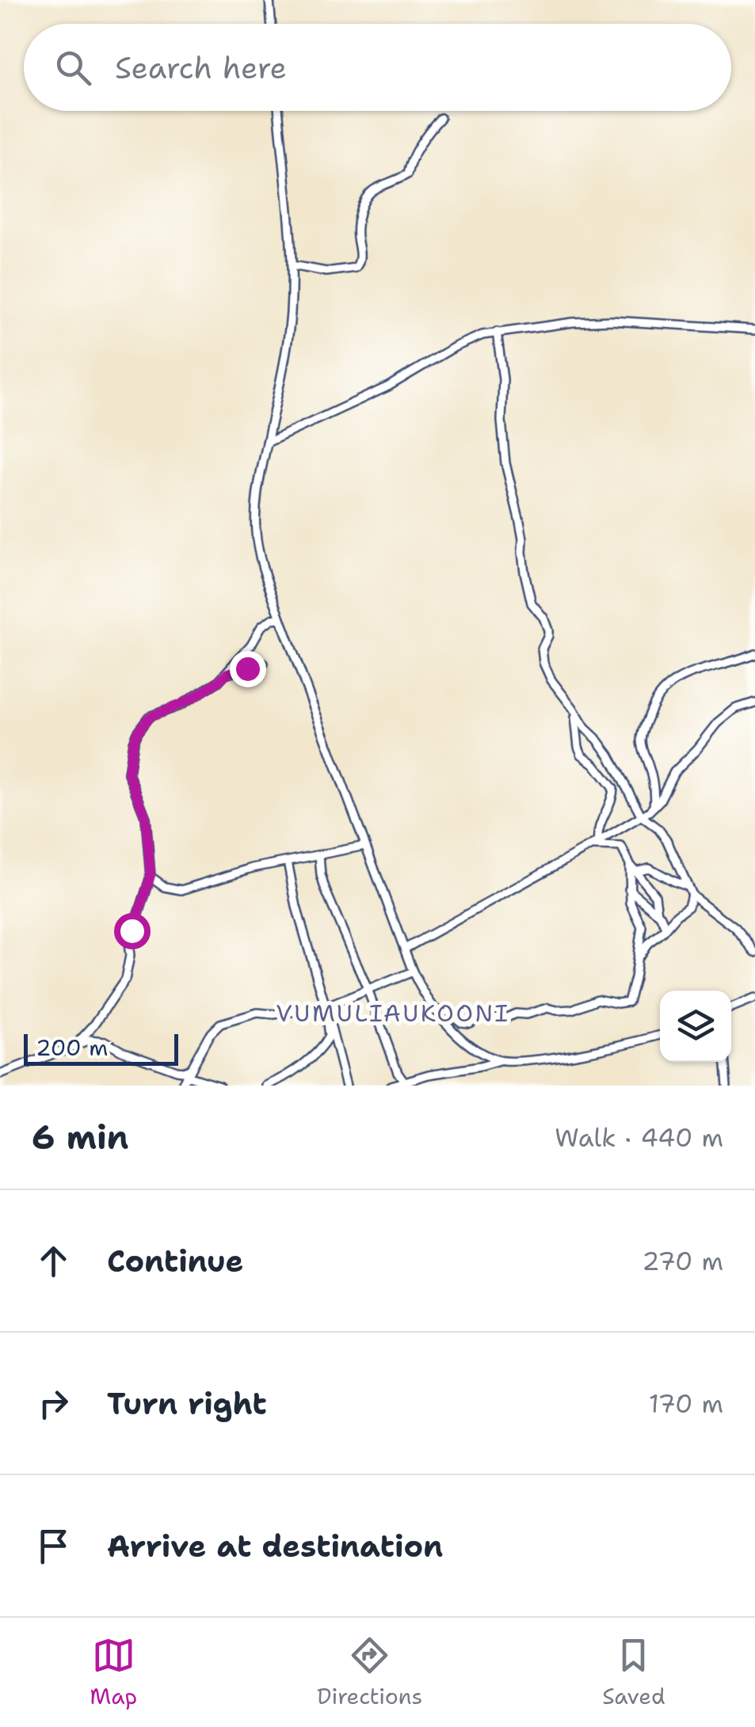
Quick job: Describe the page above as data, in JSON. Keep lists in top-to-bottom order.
{
  "districts": ["VUMULIAUKOONI"],
  "scale_bar": "200 m",
  "page": {
    "search": "Search here",
    "scale": "200 m",
    "heading": ["6 min", "Walk · 440 m"],
    "list": [
      ["Continue", "270 m"],
      ["Turn right", "170 m"],
      "Arrive at destination"
    ],
    "nav": ["Map", "Directions", "Saved"]
  }
}
